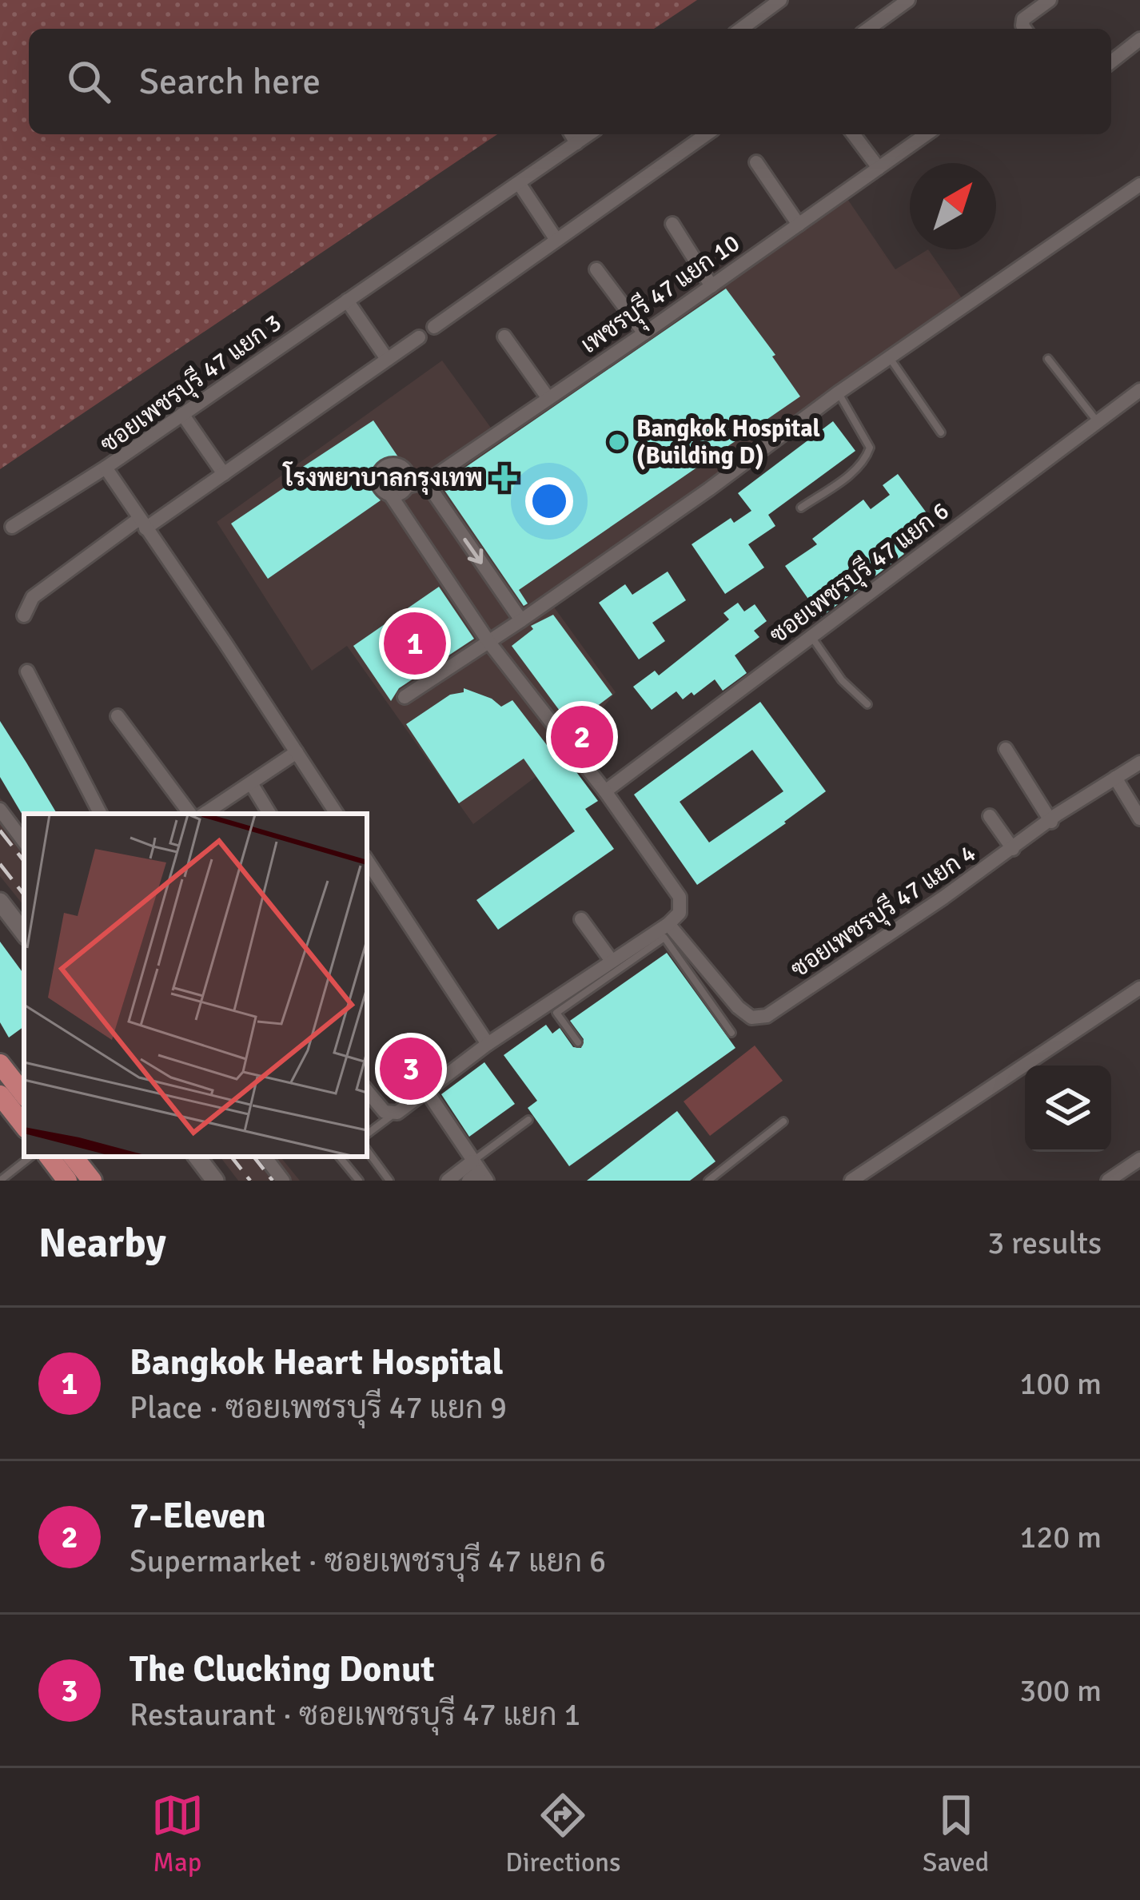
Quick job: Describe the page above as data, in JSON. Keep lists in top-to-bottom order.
{
  "streets": {
    "street": [
      "เพชรบุุรี 47 แยก 10",
      "ซอยเพชรบุรี 47 แยก 3",
      "ซอยเพชรบุรี 47 แยก 6",
      "ซอยเพชรบุรี 47 แยก 4"
    ]
  },
  "places": {
    "other": ["Bangkok Hospital (Building D)"],
    "health": ["โรงพยาบาลกรุงเทพ"]
  },
  "north": "top right",
  "page": {
    "search": "Search here",
    "pins": ["1", "2", "3"],
    "heading": ["Nearby", "3 results"],
    "list": [
      {
        "mark": "1",
        "name": "Bangkok Heart Hospital",
        "note": "Place · ซอยเพชรบุรี 47 แยก 9",
        "value": "100 m"
      },
      {
        "mark": "2",
        "name": "7-Eleven",
        "note": "Supermarket · ซอยเพชรบุรี 47 แยก 6",
        "value": "120 m"
      },
      {
        "mark": "3",
        "name": "The Clucking Donut",
        "note": "Restaurant · ซอยเพชรบุรี 47 แยก 1",
        "value": "300 m"
      }
    ],
    "nav": ["Map", "Directions", "Saved"]
  }
}
